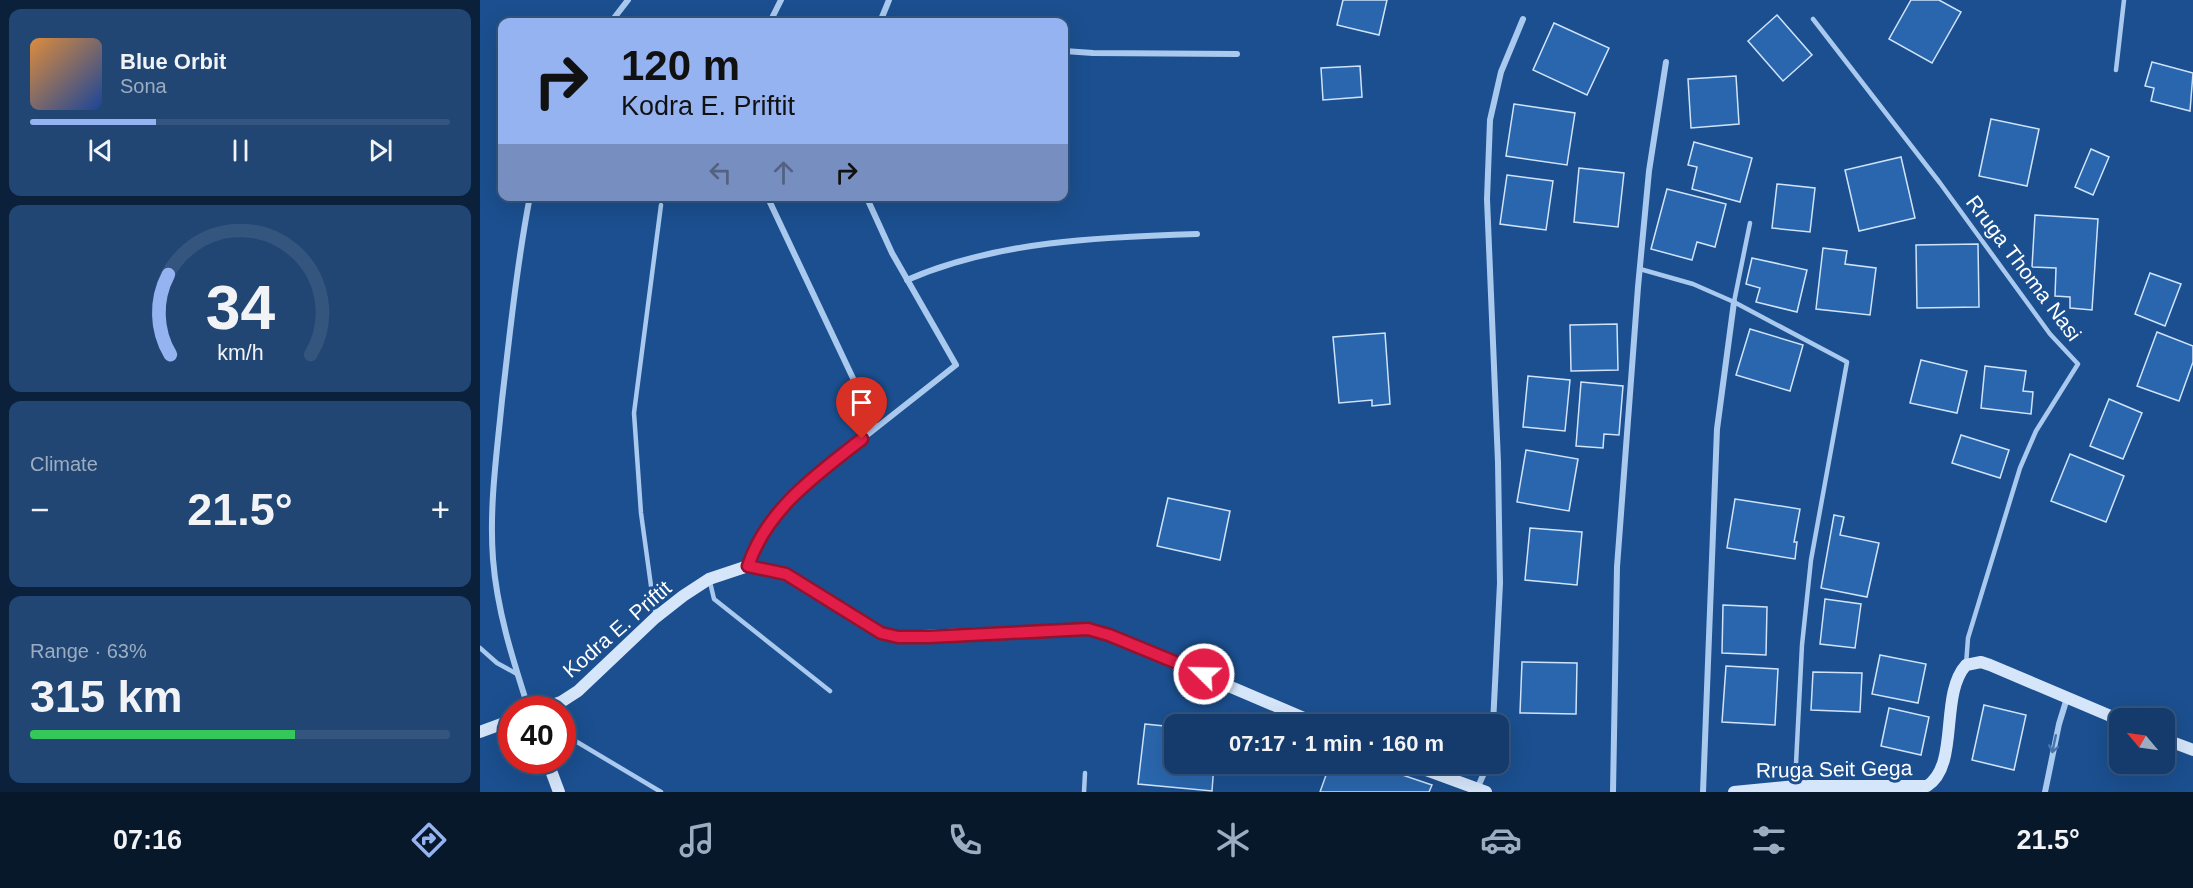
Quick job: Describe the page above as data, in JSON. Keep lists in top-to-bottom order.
{
  "streets": {
    "street": ["Kodra E. Priftit", "Rruga Seit Gega"],
    "lane": ["Rruga Thoma Nasi"]
  },
  "crossings": [
    ["Rruga Thoma Nasi", "Rruga Seit Gega"]
  ],
  "north": "top left",
  "page": {
    "turn": ["120 m", "Kodra E. Priftit"],
    "song": ["Blue Orbit", "Sona"],
    "tile": [
      "Climate",
      ["Range · 63%", "315 km"]
    ],
    "heat": ["−", "21.5°", "+"],
    "limit": "40",
    "trip": "07:17 · 1 min · 160 m",
    "tabs": ["07:16", "21.5°"],
    "gauge": ["34", "km/h"]
  }
}
